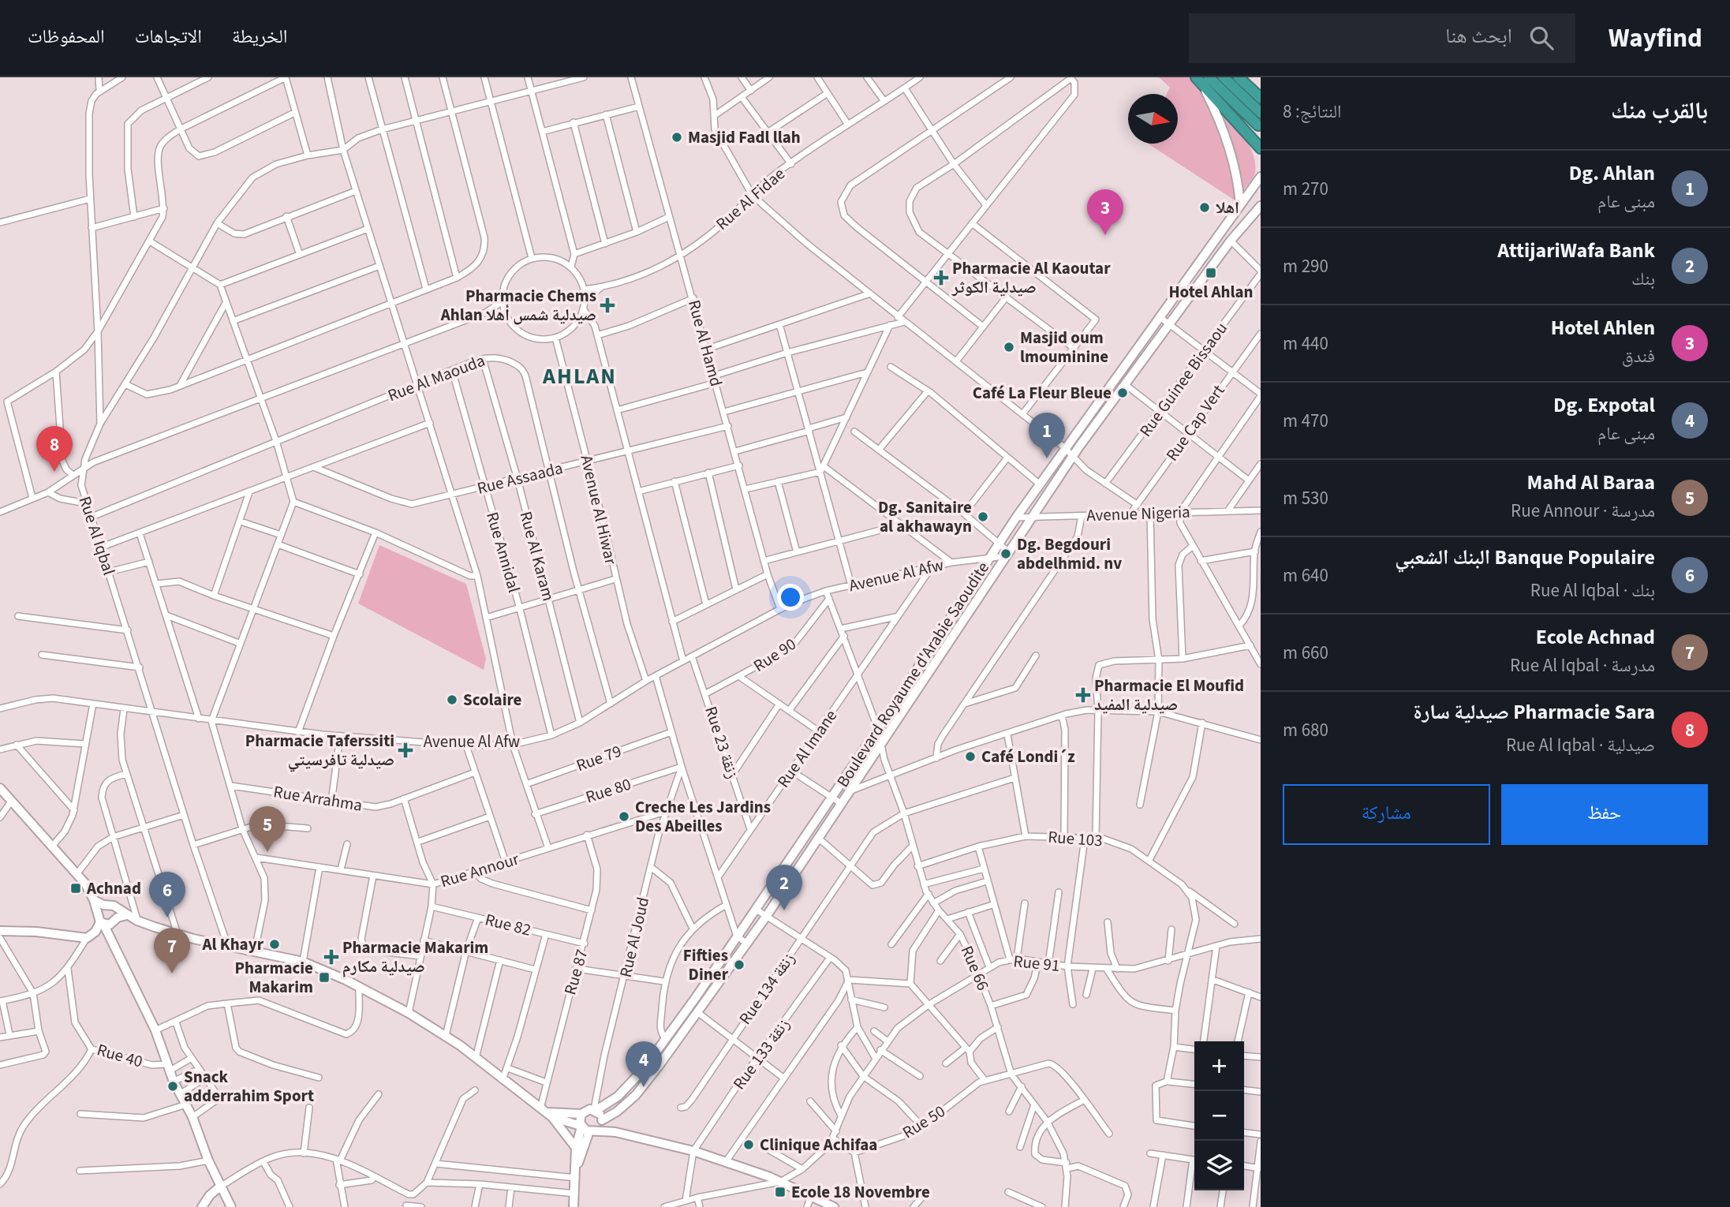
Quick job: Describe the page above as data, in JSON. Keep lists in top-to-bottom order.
{
  "streets": {
    "main road": ["Boulevard Royaume d'Arabie Saoudite"],
    "street": [
      "Rue Al Fidae",
      "Rue Al Hamd",
      "Rue Al Maouda",
      "Rue Guinee Bissaou",
      "Rue Cap Vert",
      "Rue Assaada",
      "Avenue Al Hiwar",
      "Avenue Nigeria",
      "Rue Al Iqbal",
      "Rue Annidal",
      "Rue Al Karam",
      "Avenue Al Afw",
      "Rue 90",
      "Rue 23 زنقة",
      "Rue Al Imane",
      "Rue 79",
      "Rue 80",
      "Rue Arrahma",
      "Rue 103",
      "Rue Annour",
      "Rue 82",
      "Rue Al Joud",
      "Rue 91",
      "Rue 66",
      "Rue 87",
      "Rue 134 زنقة",
      "Rue 133 زنقة",
      "Rue 40",
      "Rue 50"
    ]
  },
  "crossings": [
    ["Rue Al Fidae", "Rue Al Hamd"],
    ["Rue Al Fidae", "Avenue Al Hiwar"],
    ["Rue Al Hamd", "Rue Assaada"],
    ["Rue Al Hamd", "Avenue Al Afw"],
    ["Rue Al Maouda", "Rue Assaada"],
    ["Rue Al Maouda", "Rue Al Iqbal"],
    ["Rue Al Maouda", "Rue Annidal"],
    ["Rue Al Maouda", "Rue Al Karam"],
    ["Rue Al Maouda", "Avenue Al Afw"],
    ["Rue Cap Vert", "Avenue Nigeria"],
    ["Rue Assaada", "Avenue Al Hiwar"],
    ["Rue Assaada", "Rue Annidal"],
    ["Rue Assaada", "Rue Al Karam"],
    ["Avenue Al Hiwar", "Avenue Al Afw"],
    ["Avenue Nigeria", "Boulevard Royaume d'Arabie Saoudite"],
    ["Rue Al Iqbal", "Avenue Al Afw"],
    ["Rue Annidal", "Avenue Al Afw"],
    ["Rue Al Karam", "Avenue Al Afw"],
    ["Avenue Al Afw", "Boulevard Royaume d'Arabie Saoudite"],
    ["Avenue Al Afw", "Rue 23 زنقة"],
    ["Avenue Al Afw", "Rue Al Imane"],
    ["Rue 90", "Rue 23 زنقة"],
    ["Boulevard Royaume d'Arabie Saoudite", "Rue Al Joud"],
    ["Boulevard Royaume d'Arabie Saoudite", "Rue 66"],
    ["Rue 23 زنقة", "Rue Al Imane"],
    ["Rue 80", "Rue Al Joud"],
    ["Rue 103", "Rue 66"],
    ["Rue Annour", "Rue Al Joud"],
    ["Rue Annour", "Rue 87"],
    ["Rue 82", "Rue 87"],
    ["Rue 91", "Rue 66"],
    ["Rue 66", "Rue 134 زنقة"],
    ["Rue 66", "Rue 50"]
  ],
  "districts": ["AHLAN"],
  "places": {
    "other": [
      "Masjid Fadl llah",
      "اهلا",
      "Masjid oum lmouminine",
      "Café La Fleur Bleue",
      "Dg. Sanitaire al akhawayn",
      "Dg. Begdouri abdelhmid. nv",
      "Scolaire",
      "Café Londi´z",
      "Creche Les Jardins Des Abeilles",
      "Al Khayr",
      "Fifties Diner",
      "Snack adderrahim Sport",
      "Clinique Achifaa"
    ],
    "transit": [
      "Hotel Ahlan",
      "Achnad",
      "Pharmacie Makarim",
      "Ecole 18 Novembre"
    ],
    "health": [
      "Pharmacie Al Kaoutar صيدلية الكوثر",
      "Pharmacie Chems Ahlan صيدلية شمس أهلا",
      "Pharmacie El Moufid صيدلية المفيد",
      "Pharmacie Taferssiti صيدلية تافرسيتي",
      "Pharmacie Makarim صيدلية مكارم"
    ]
  },
  "north": "right",
  "page": {
    "header": "Wayfind",
    "search": "ابحث هنا",
    "nav": ["الخريطة", "الاتجاهات", "المحفوظات"],
    "heading": ["بالقرب منك", "النتائج: 8"],
    "list": [
      {
        "mark": "1",
        "name": "Dg. Ahlan",
        "note": "مبنى عام",
        "value": "270 m"
      },
      {
        "mark": "2",
        "name": "AttijariWafa Bank",
        "note": "بنك",
        "value": "290 m"
      },
      {
        "mark": "3",
        "name": "Hotel Ahlen",
        "note": "فندق",
        "value": "440 m"
      },
      {
        "mark": "4",
        "name": "Dg. Expotal",
        "note": "مبنى عام",
        "value": "470 m"
      },
      {
        "mark": "5",
        "name": "Mahd Al Baraa",
        "note": "مدرسة · Rue Annour",
        "value": "530 m"
      },
      {
        "mark": "6",
        "name": "Banque Populaire البنك الشعبي",
        "note": "بنك · Rue Al Iqbal",
        "value": "640 m"
      },
      {
        "mark": "7",
        "name": "Ecole Achnad",
        "note": "مدرسة · Rue Al Iqbal",
        "value": "660 m"
      },
      {
        "mark": "8",
        "name": "Pharmacie Sara صيدلية سارة",
        "note": "صيدلية · Rue Al Iqbal",
        "value": "680 m"
      }
    ],
    "pins": [
      "3",
      "1",
      "8",
      "5",
      "2",
      "6",
      "7",
      "4"
    ],
    "buttons": ["حفظ", "مشاركة"],
    "map_buttons": ["+", "−"]
  }
}
